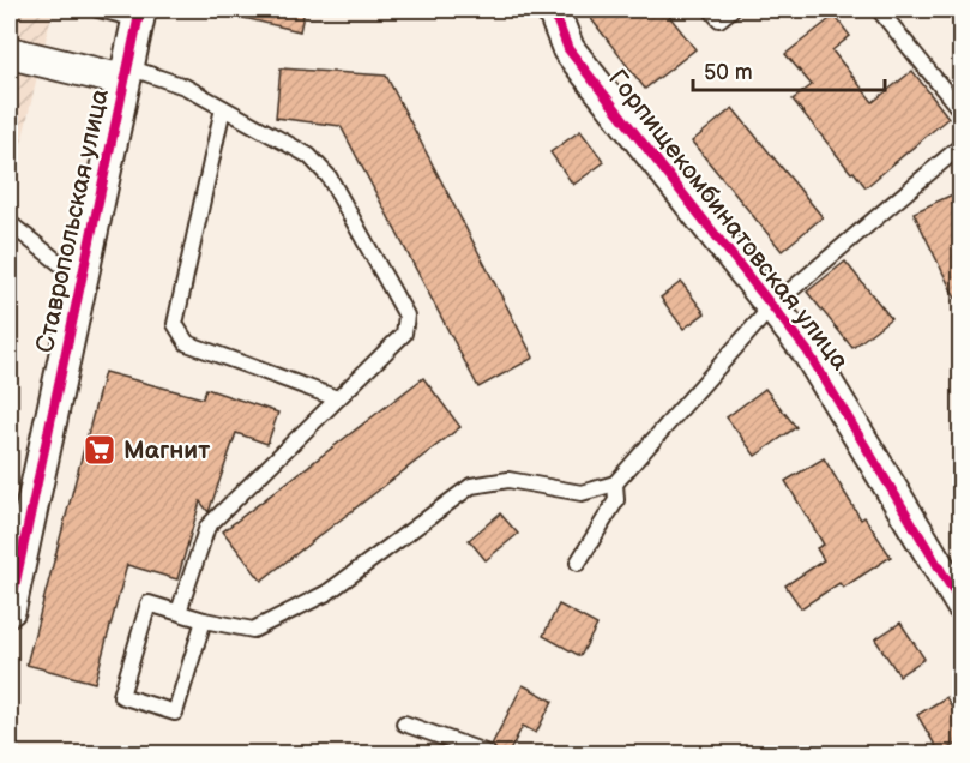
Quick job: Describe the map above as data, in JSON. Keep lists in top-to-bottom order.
{
  "streets": {
    "street": ["Горпищекомбинатовская улица", "Ставропольская улица"]
  },
  "places": {
    "supermarket": ["Магнит"]
  },
  "scale_bar": "50 m"
}
